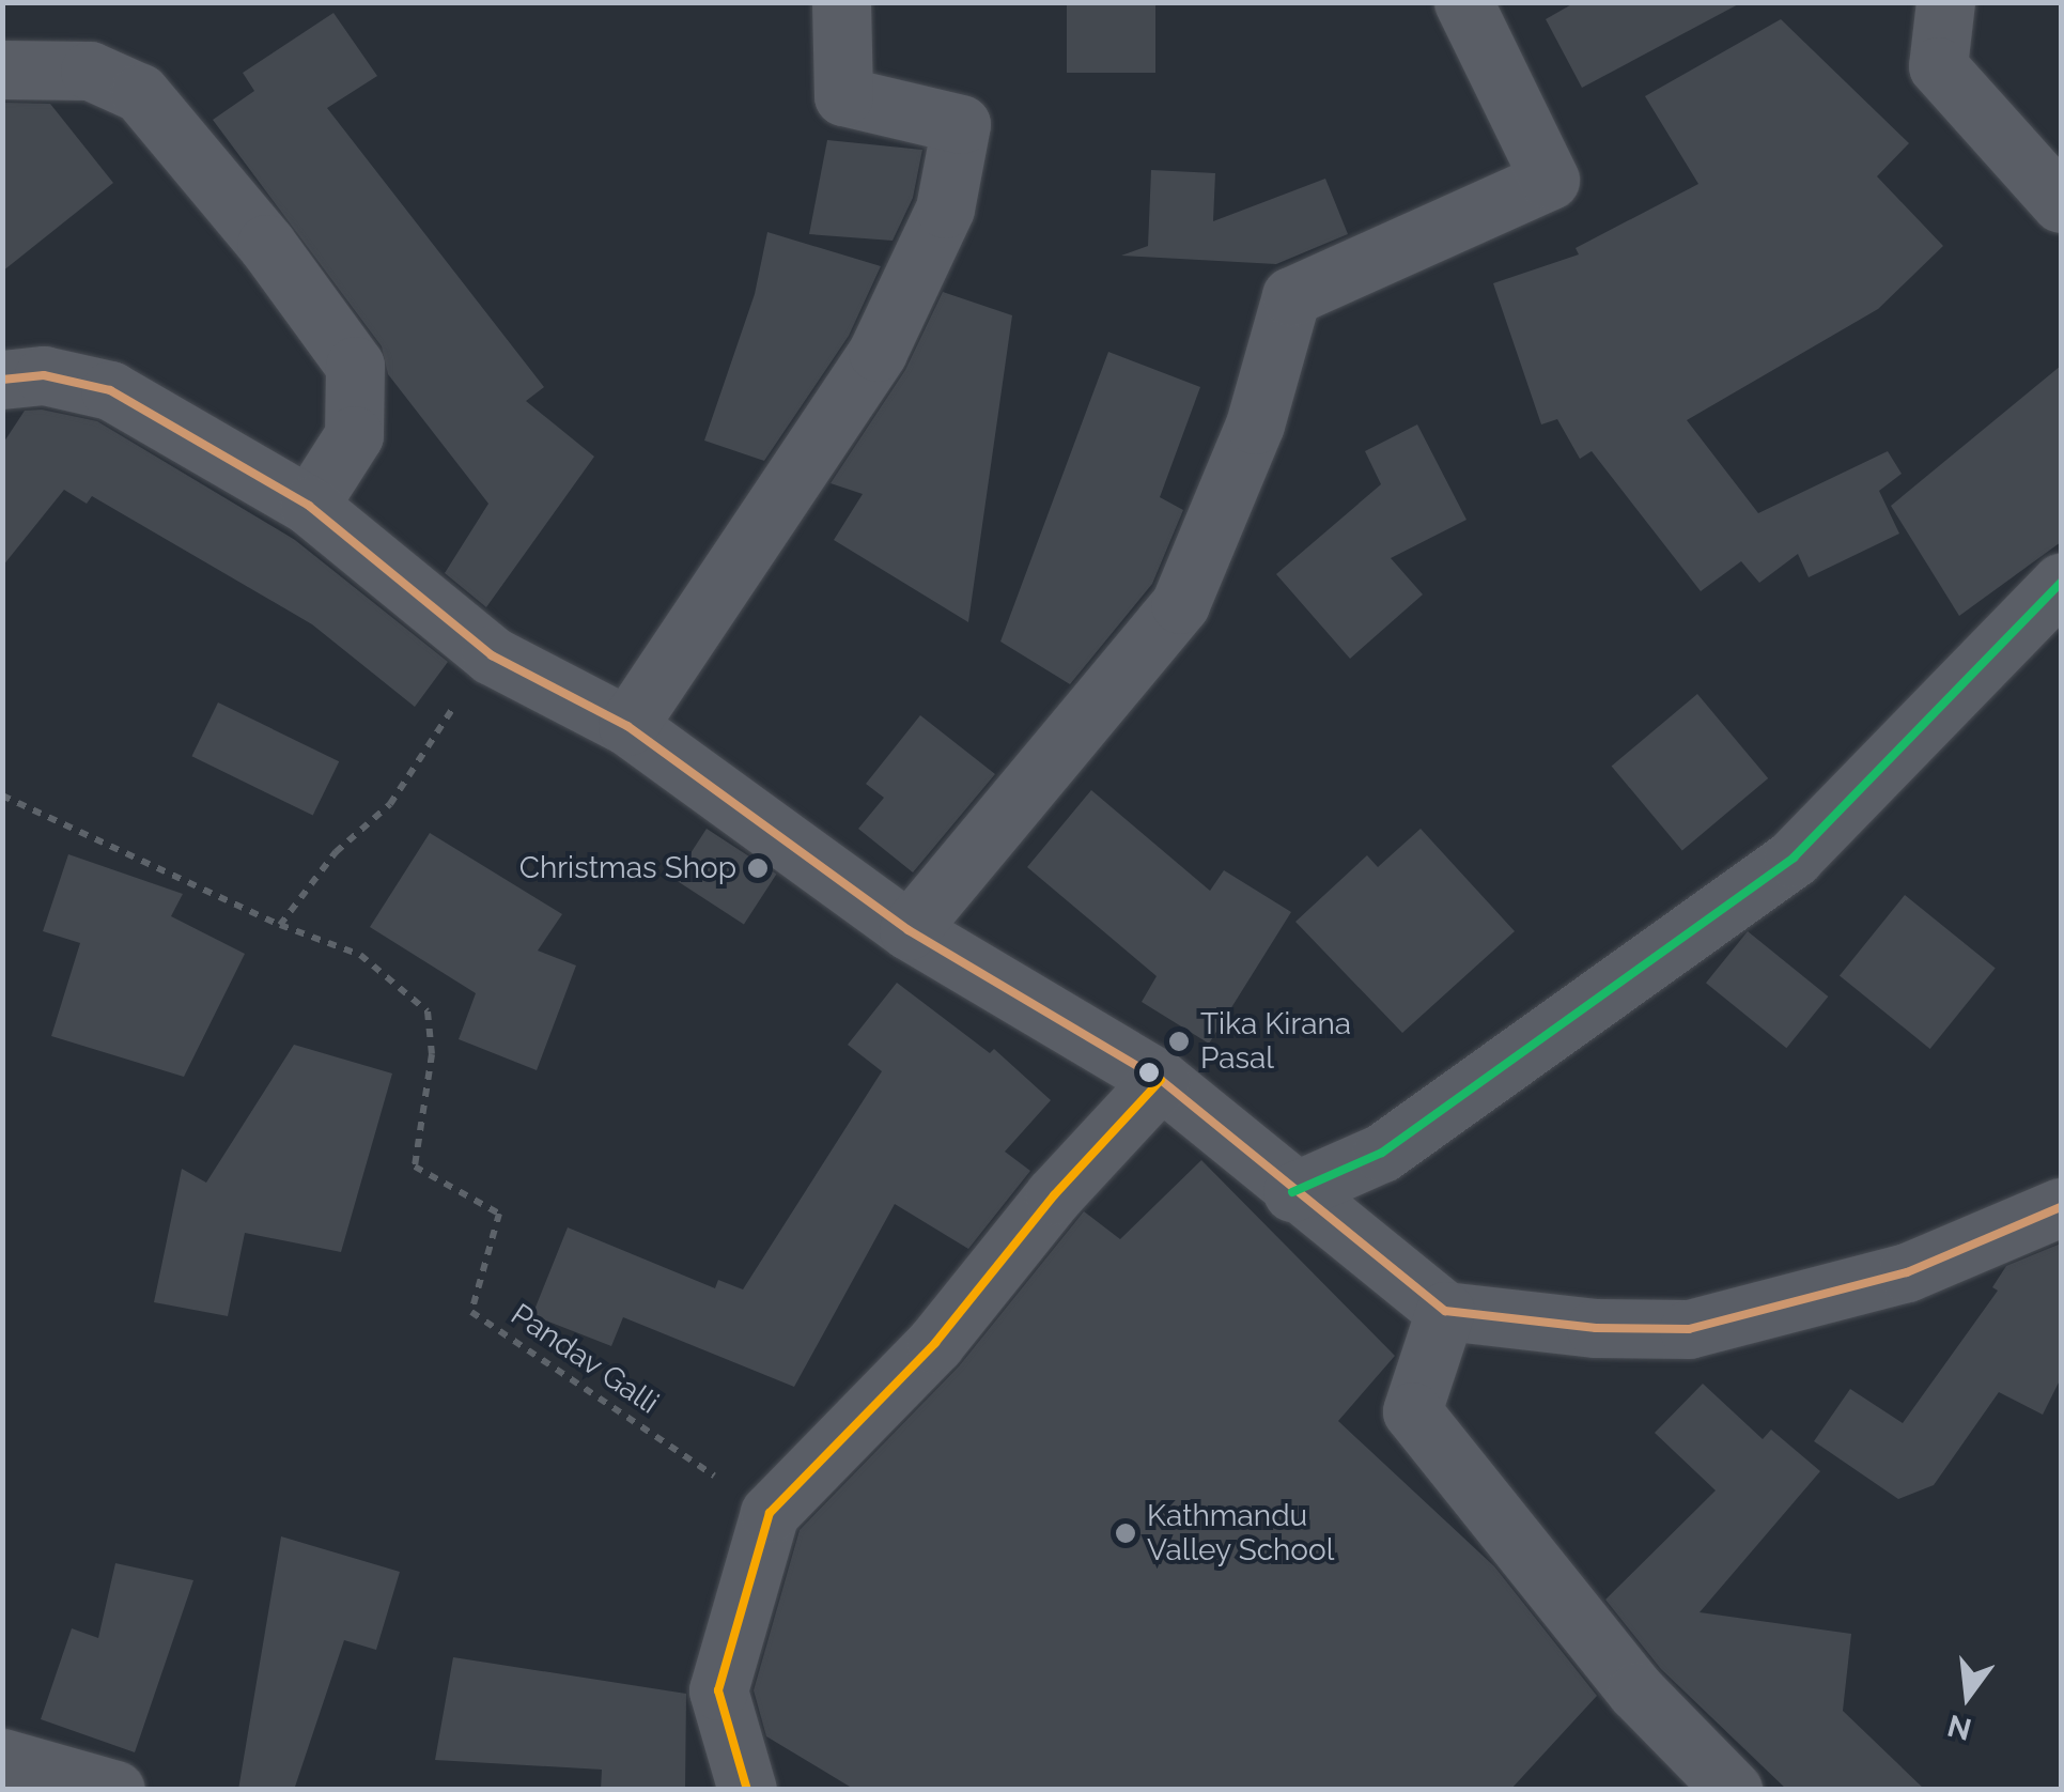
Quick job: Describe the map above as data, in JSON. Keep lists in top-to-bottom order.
{
  "streets": {
    "path": ["Pandav Galli"]
  },
  "places": ["Christmas Shop", "Tika Kirana Pasal", "Kathmandu Valley School"],
  "north": "bottom"
}
